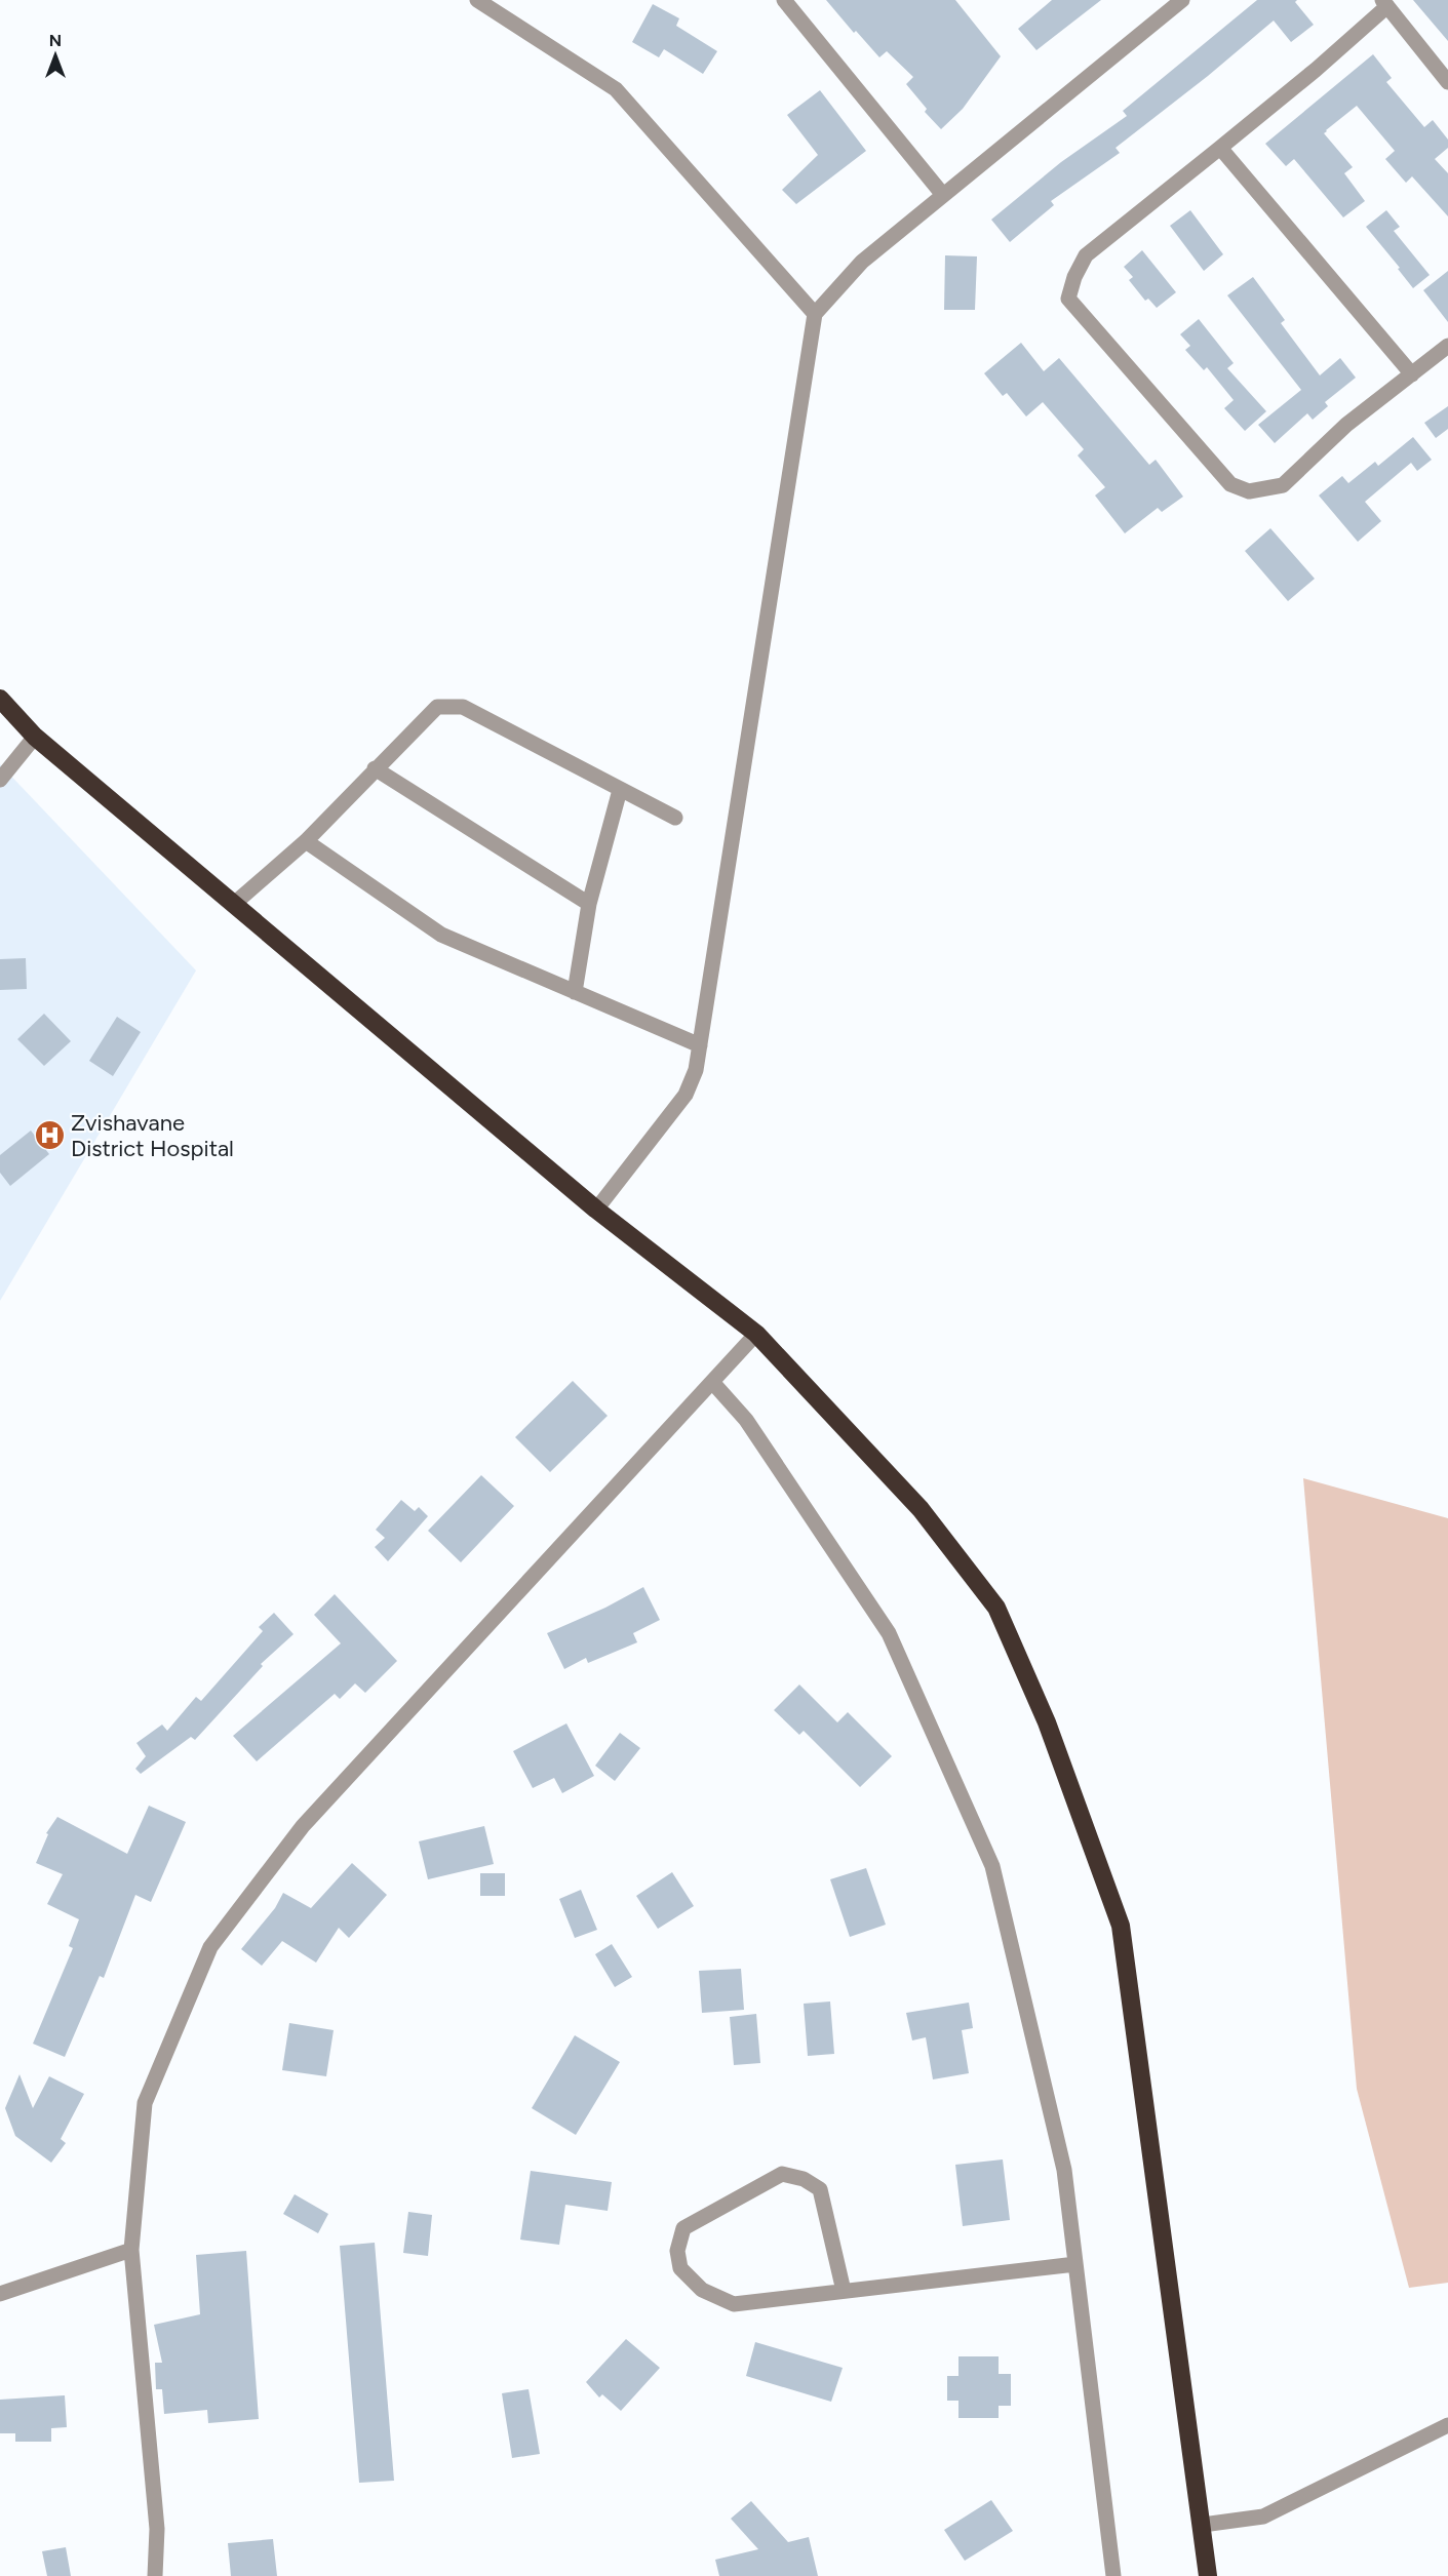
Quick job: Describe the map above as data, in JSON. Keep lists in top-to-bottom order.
{
  "places": {
    "hospital": ["Zvishavane District Hospital"]
  },
  "north": "top"
}
